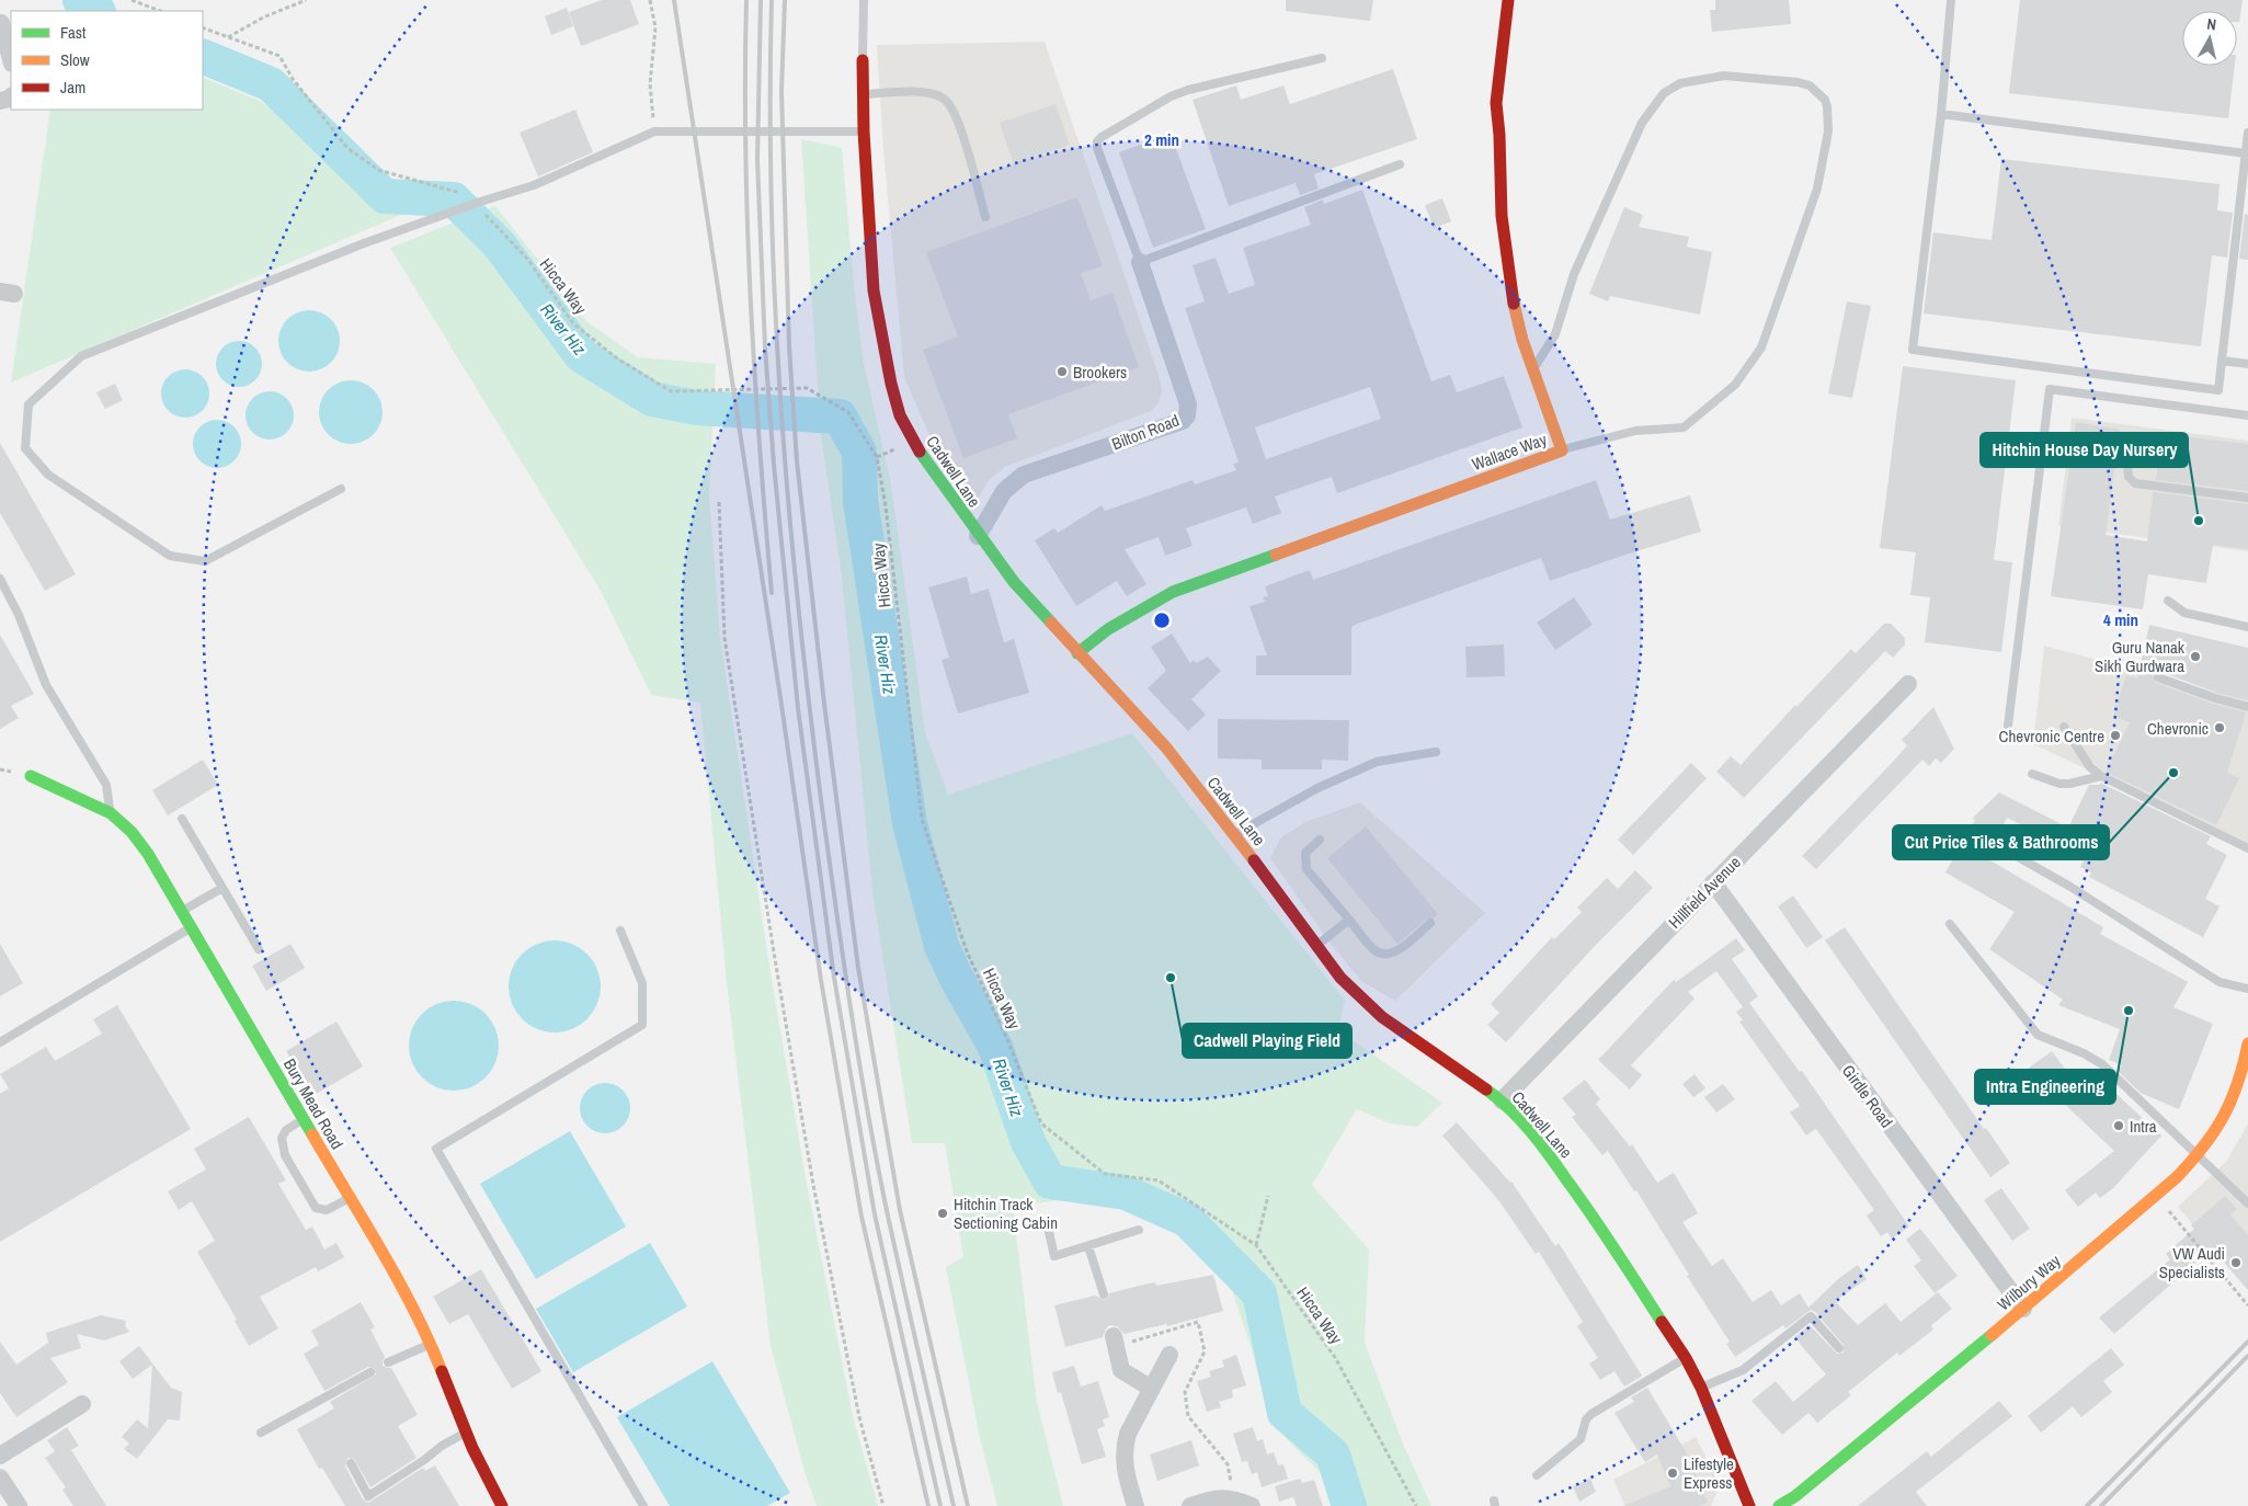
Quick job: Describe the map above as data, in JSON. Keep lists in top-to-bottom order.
{
  "streets": {
    "street": [
      "Bilton Road",
      "Wallace Way",
      "Cadwell Lane",
      "Hillfield Avenue",
      "Girdle Road",
      "Bury Mead Road",
      "Wilbury Way"
    ],
    "path": ["Hicca Way"]
  },
  "crossings": [
    ["Bilton Road", "Cadwell Lane"],
    ["Wallace Way", "Cadwell Lane"],
    ["Cadwell Lane", "Hillfield Avenue"],
    ["Hillfield Avenue", "Girdle Road"],
    ["Girdle Road", "Wilbury Way"]
  ],
  "water": ["River Hiz"],
  "places": [
    "Brookers",
    "Hitchin House Day Nursery",
    "Guru Nanak Sikh Gurdwara",
    "Chevronic",
    "Chevronic Centre",
    "Cut Price Tiles & Bathrooms",
    "Cadwell Playing Field",
    "Intra Engineering",
    "Intra",
    "Hitchin Track Sectioning Cabin",
    "VW Audi Specialists",
    "Lifestyle Express"
  ],
  "legend": ["Fast", "Slow", "Jam"],
  "north": "top",
  "rings": ["2 min", "4 min"]
}
